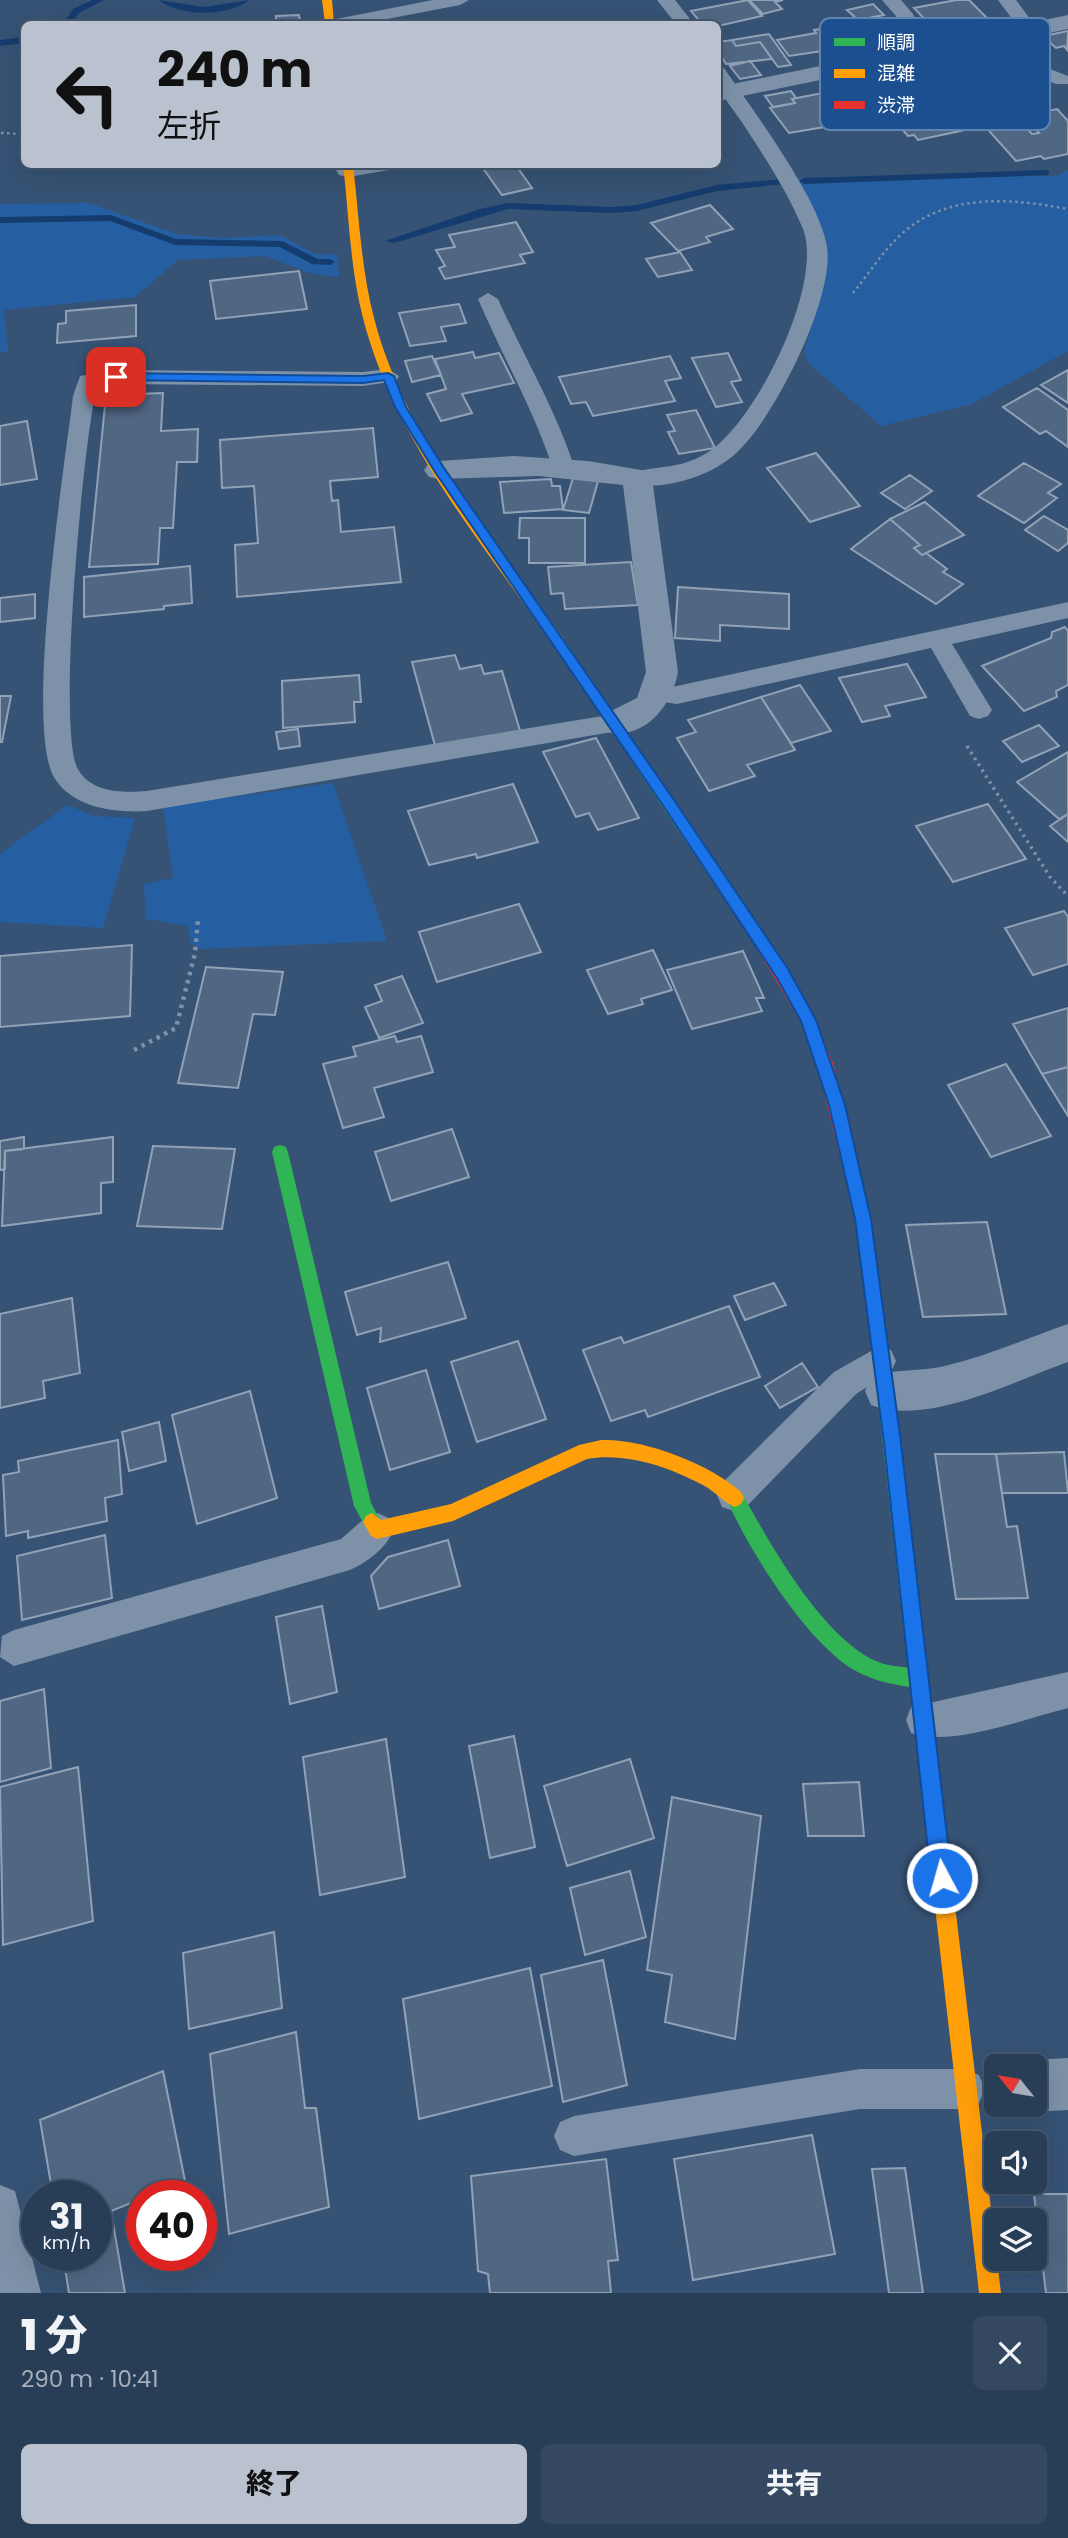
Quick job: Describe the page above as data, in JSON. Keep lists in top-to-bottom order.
{
  "legend": ["順調", "混雑", "渋滞"],
  "north": "top left",
  "page": {
    "turn": ["240 m", "左折"],
    "speed": "31 km/h",
    "limit": "40",
    "heading": ["1 分", "290 m · 10:41"],
    "buttons": ["終了", "共有"]
  }
}
